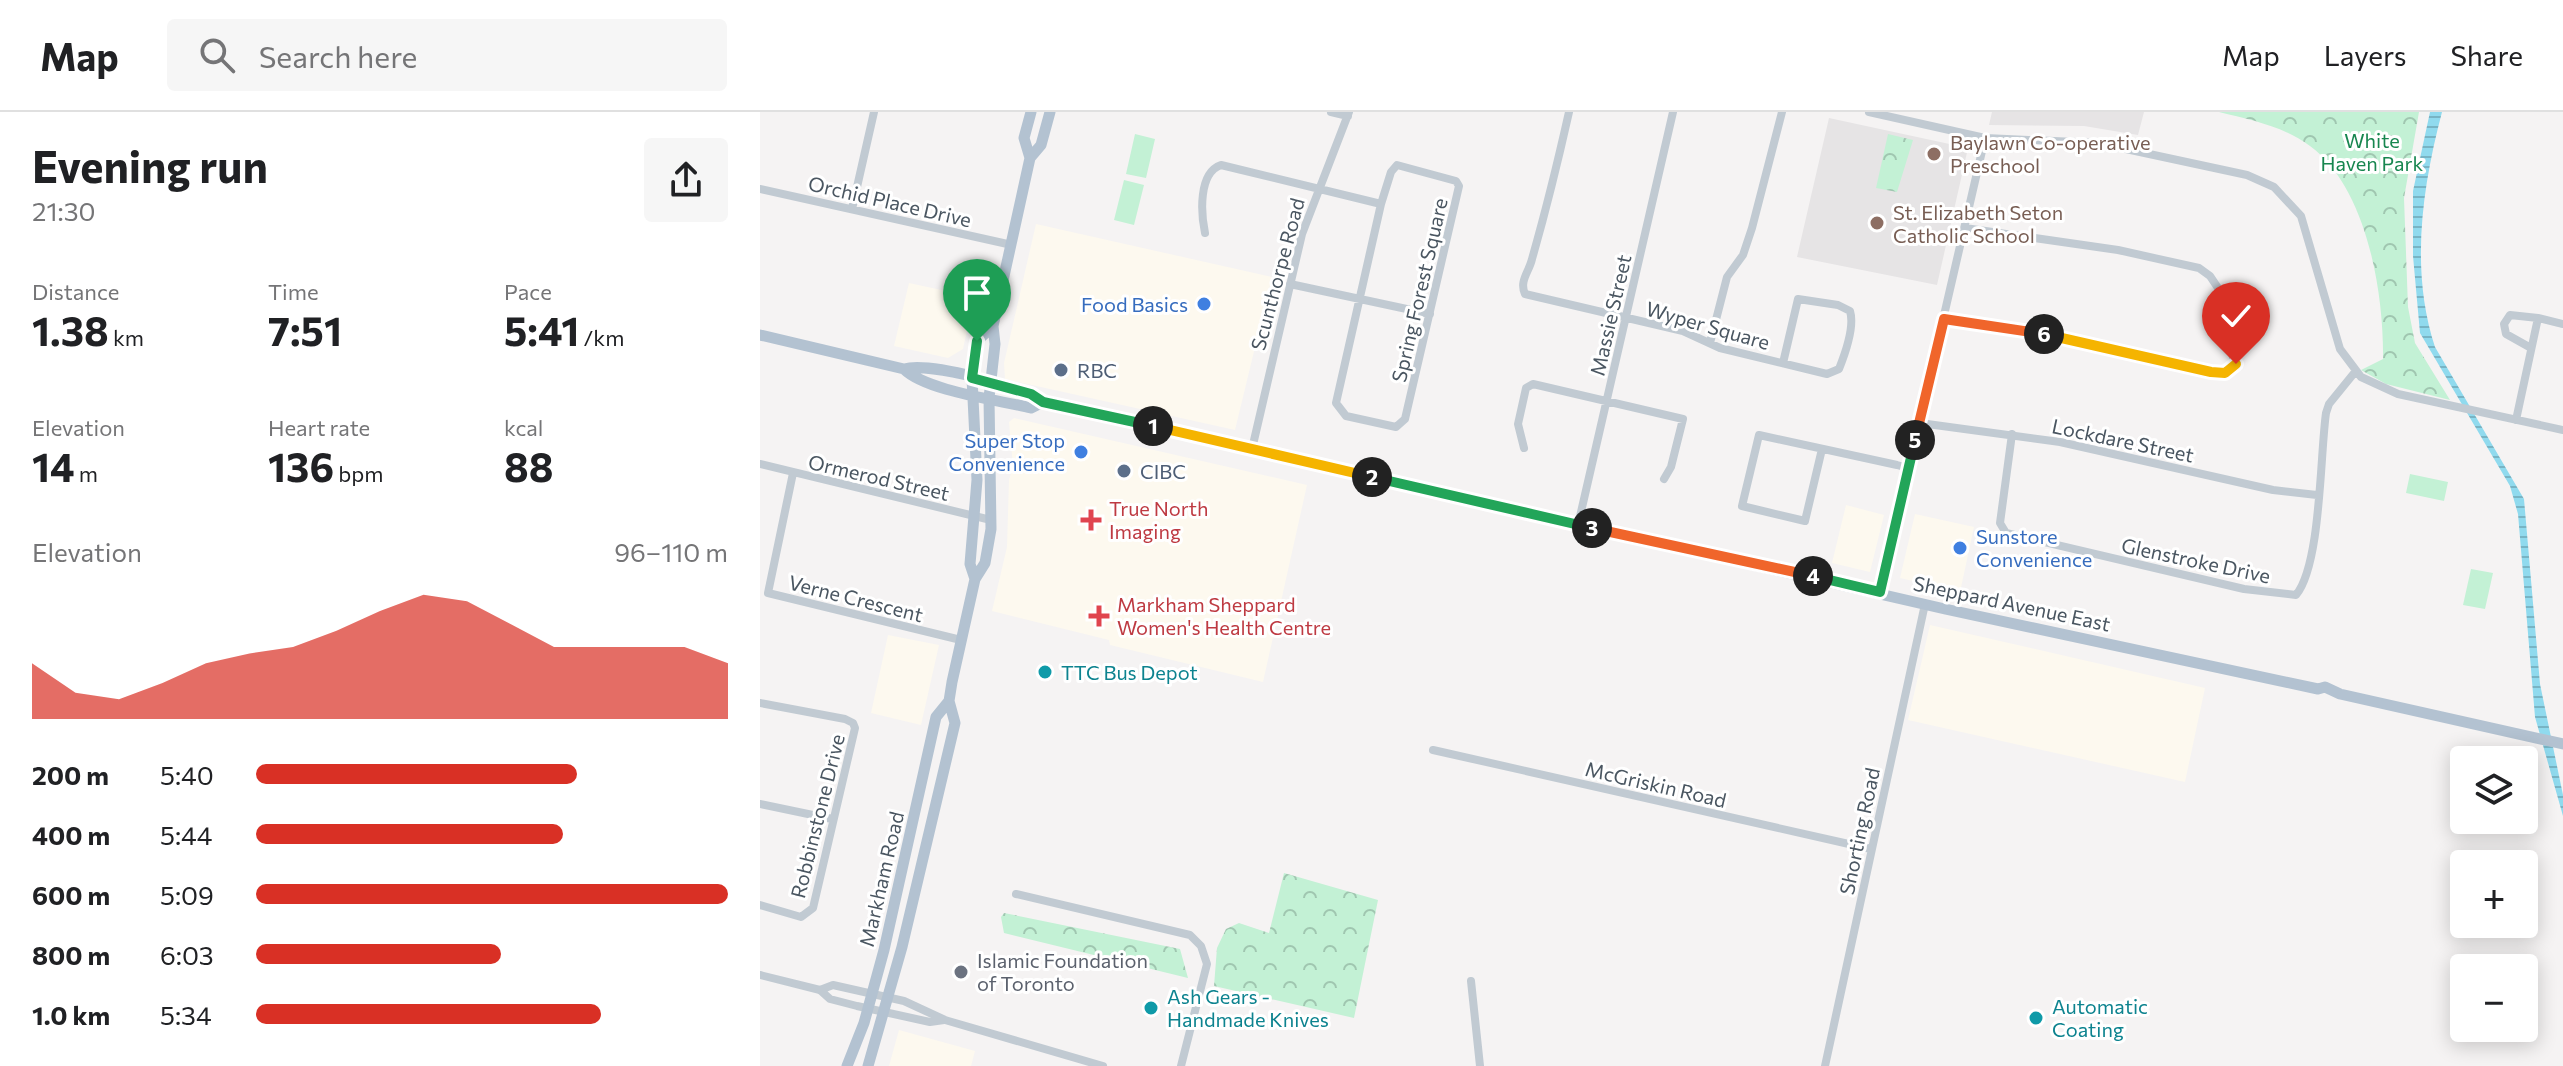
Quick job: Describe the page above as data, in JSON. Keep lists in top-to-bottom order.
{
  "streets": {
    "main road": ["Sheppard Avenue East", "Markham Road"],
    "street": [
      "Orchid Place Drive",
      "Scunthorpe Road",
      "Spring Forest Square",
      "Massie Street",
      "Wyper Square",
      "Lockdare Street",
      "Ormerod Street",
      "Glenstroke Drive",
      "Verne Crescent",
      "McGriskin Road",
      "Robbinstone Drive",
      "Shorting Road"
    ]
  },
  "crossings": [
    ["Orchid Place Drive", "Markham Road"],
    ["Scunthorpe Road", "Sheppard Avenue East"],
    ["Massie Street", "Wyper Square"],
    ["Massie Street", "Sheppard Avenue East"],
    ["Lockdare Street", "Glenstroke Drive"],
    ["Ormerod Street", "Verne Crescent"],
    ["Ormerod Street", "Markham Road"],
    ["Verne Crescent", "Markham Road"],
    ["Sheppard Avenue East", "Shorting Road"],
    ["Sheppard Avenue East", "Markham Road"],
    ["McGriskin Road", "Shorting Road"]
  ],
  "parks": ["White Haven Park"],
  "places": {
    "other": [
      "Baylawn Co-operative Preschool",
      "St. Elizabeth Seton Catholic School",
      "Food Basics",
      "RBC",
      "Super Stop Convenience",
      "CIBC",
      "Sunstore Convenience",
      "TTC Bus Depot",
      "Islamic Foundation of Toronto",
      "Ash Gears - Handmade Knives",
      "Automatic Coating"
    ],
    "health": ["True North Imaging", "Markham Sheppard Women's Health Centre"]
  },
  "page": {
    "header": "Map",
    "search": "Search here",
    "nav": ["Map", "Layers", "Share"],
    "heading": ["Evening run", "21:30"],
    "stats": [
      ["Distance", "1.38 km"],
      ["Time", "7:51"],
      ["Pace", "5:41 /km"],
      ["Elevation", "14 m"],
      ["Heart rate", "136 bpm"],
      ["kcal", "88"]
    ],
    "pins": [
      "6",
      "1",
      "5",
      "2",
      "3",
      "4"
    ],
    "chart": ["Elevation", "96–110 m"],
    "list": [
      {
        "name": "200 m",
        "note": "5:40"
      },
      {
        "name": "400 m",
        "note": "5:44"
      },
      {
        "name": "600 m",
        "note": "5:09"
      },
      {
        "name": "800 m",
        "note": "6:03"
      },
      {
        "name": "1.0 km",
        "note": "5:34"
      }
    ],
    "map_buttons": ["+", "−"]
  }
}
